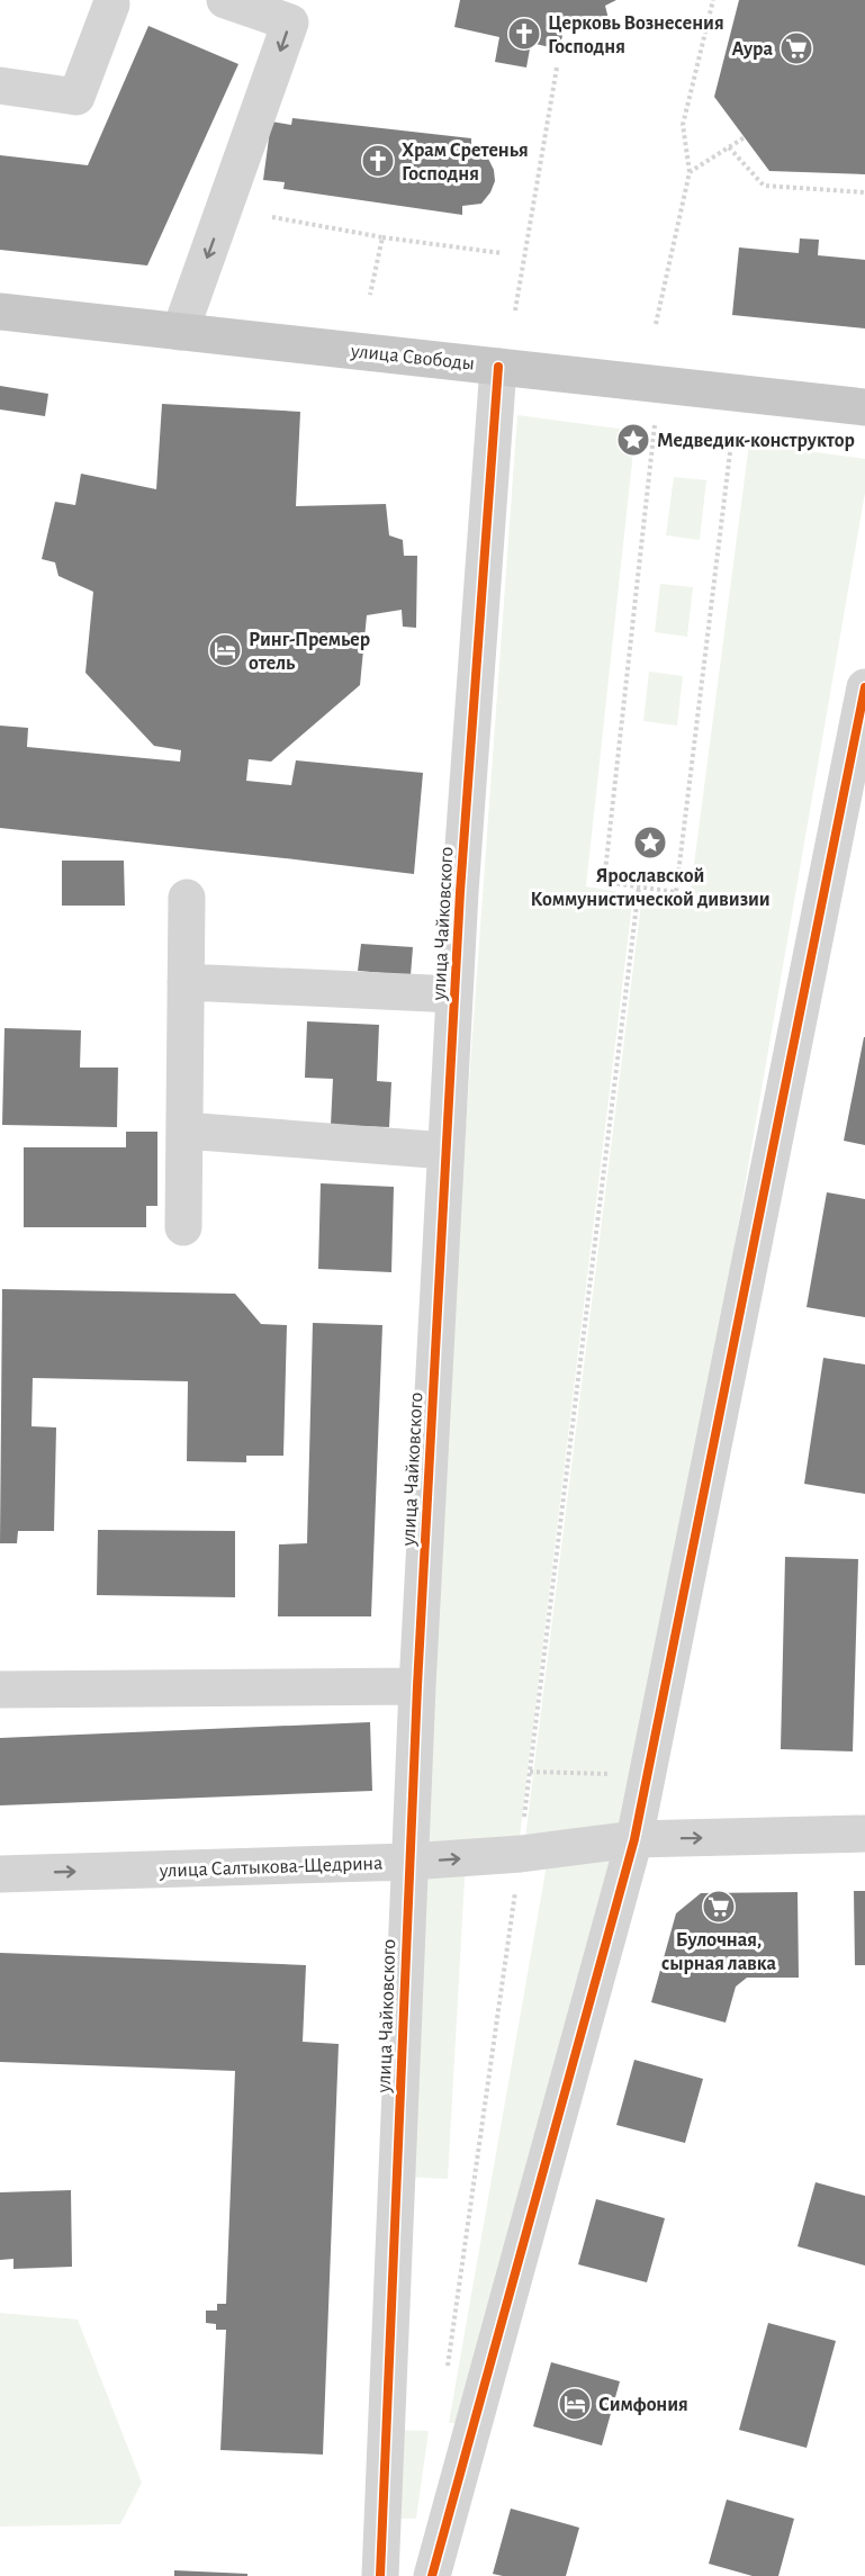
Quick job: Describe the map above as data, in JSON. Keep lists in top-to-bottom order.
{
  "streets": {
    "main road": ["улица Свободы"],
    "street": ["улица Чайковского", "улица Салтыкова-Щедрина"]
  },
  "crossings": [
    ["улица Свободы", "улица Чайковского"],
    ["улица Чайковского", "улица Салтыкова-Щедрина"]
  ],
  "places": {
    "church": ["Церковь Вознесения Господня", "Храм Сретенья Господня"],
    "supermarket": ["Аура", "Булочная, сырная лавка"],
    "place": ["Медведик-конструктор", "Ярославской Коммунистической дивизии"],
    "hotel": ["Ринг-Премьер отель", "Симфония"]
  }
}
